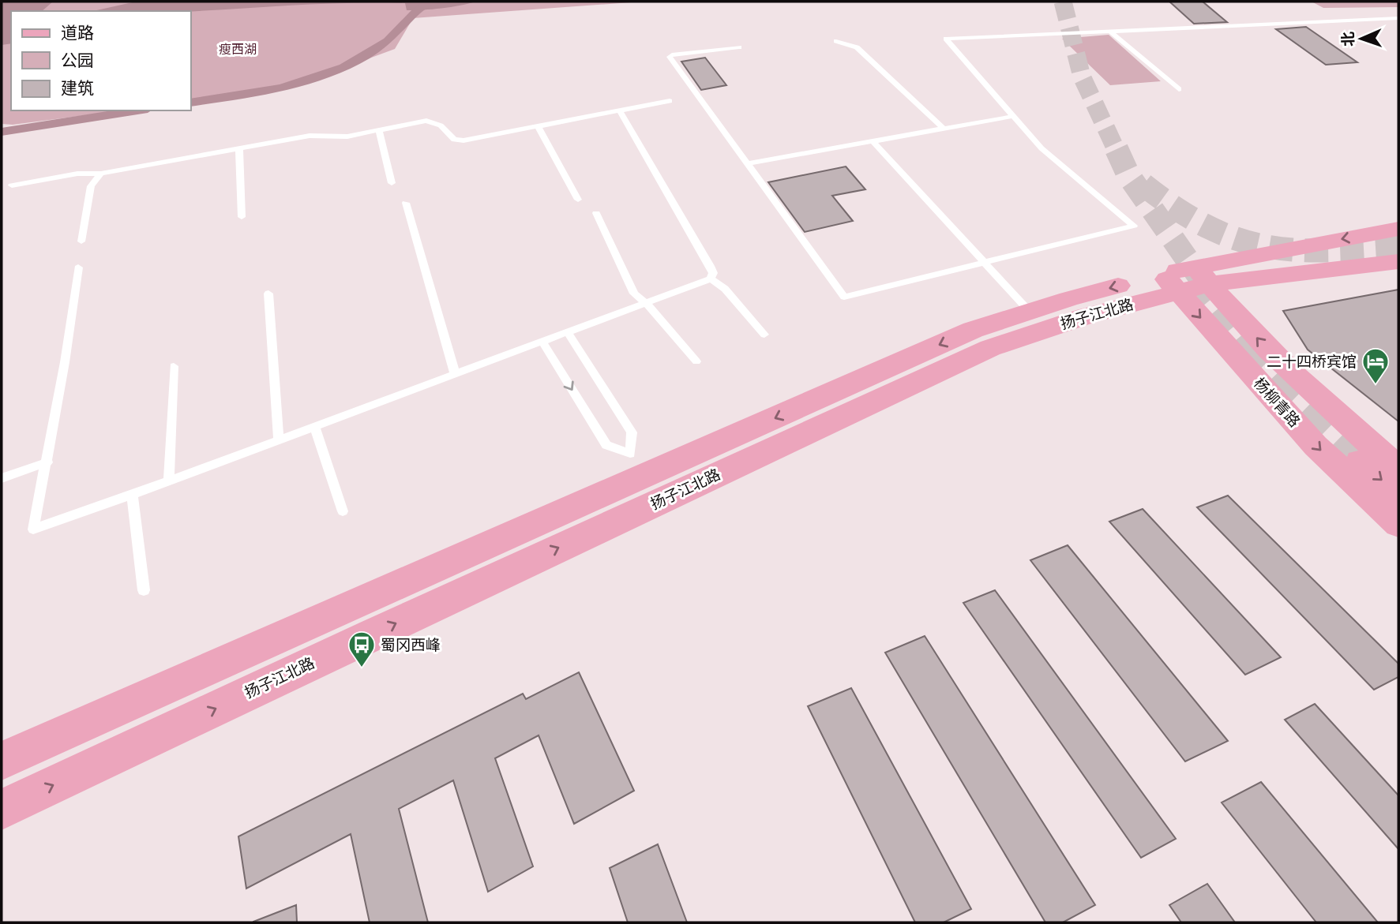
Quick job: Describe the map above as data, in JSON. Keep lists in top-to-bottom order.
{
  "streets": {
    "main road": ["扬子江北路", "杨柳青路"]
  },
  "crossings": [
    ["扬子江北路", "杨柳青路"]
  ],
  "parks": ["瘦西湖"],
  "places": {
    "hotel": ["二十四桥宾馆"],
    "bus stop": ["蜀冈西峰"]
  },
  "legend": ["道路", "公园", "建筑"],
  "north": "left"
}
